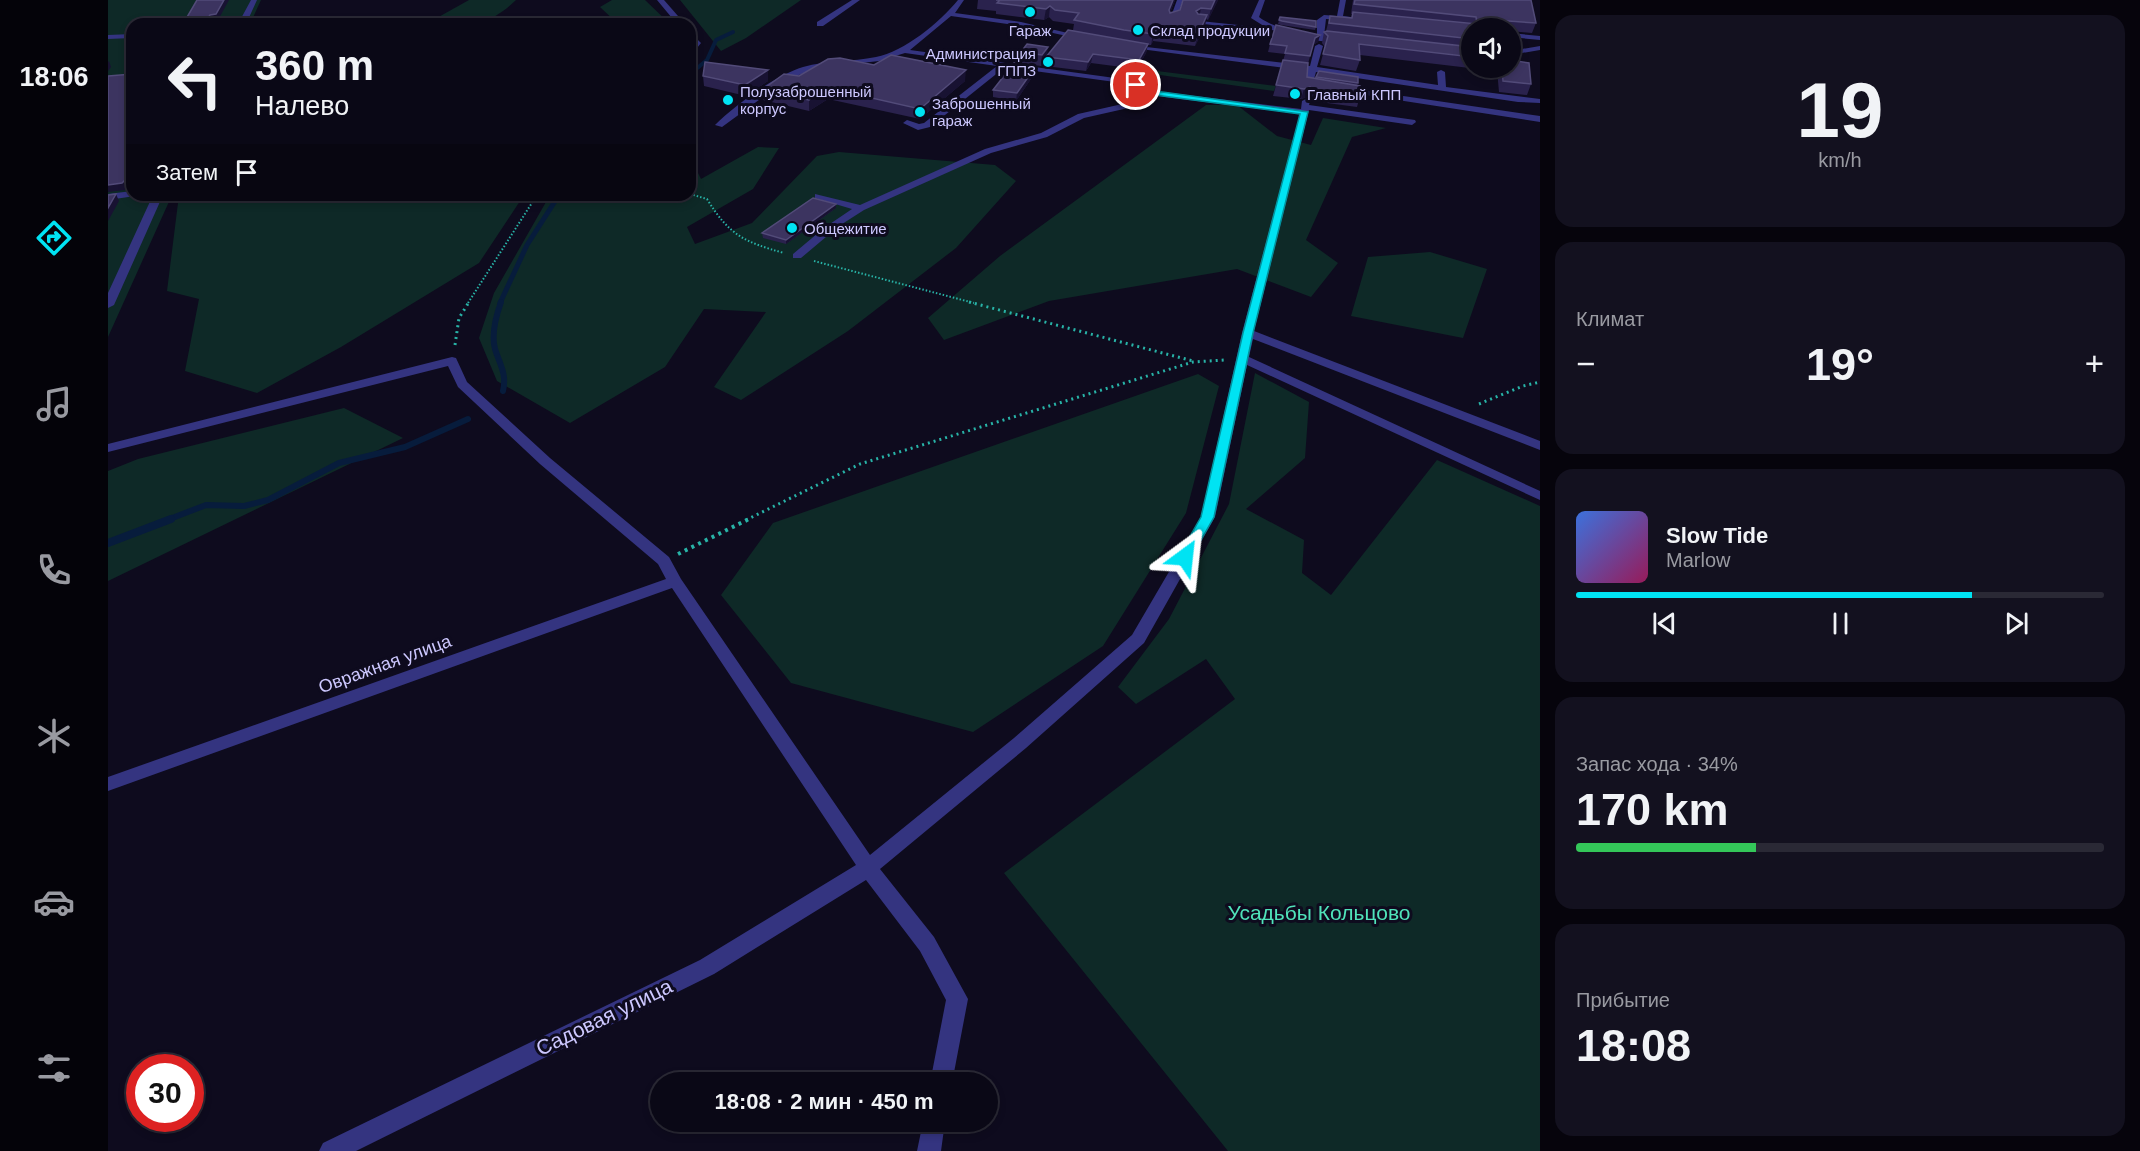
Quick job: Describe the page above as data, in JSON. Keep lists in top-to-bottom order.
{
  "streets": {
    "street": ["Овражная улица", "Садовая улица"]
  },
  "parks": ["Усадьбы Кольцово"],
  "places": [
    "Гараж",
    "Склад продукции",
    "Администрация ГППЗ",
    "Главный КПП",
    "Полузаброшенный корпус",
    "Заброшенный гараж",
    "Общежитие"
  ],
  "page": {
    "tabs": "18:06",
    "tile": [
      ["19", "km/h"],
      "Климат",
      ["Запас хода · 34%", "170 km"],
      ["Прибытие", "18:08"]
    ],
    "turn": ["360 m", "Налево"],
    "then": "Затем",
    "heat": ["−", "19°", "+"],
    "song": ["Slow Tide", "Marlow"],
    "limit": "30",
    "trip": "18:08 · 2 мин · 450 m"
  }
}
